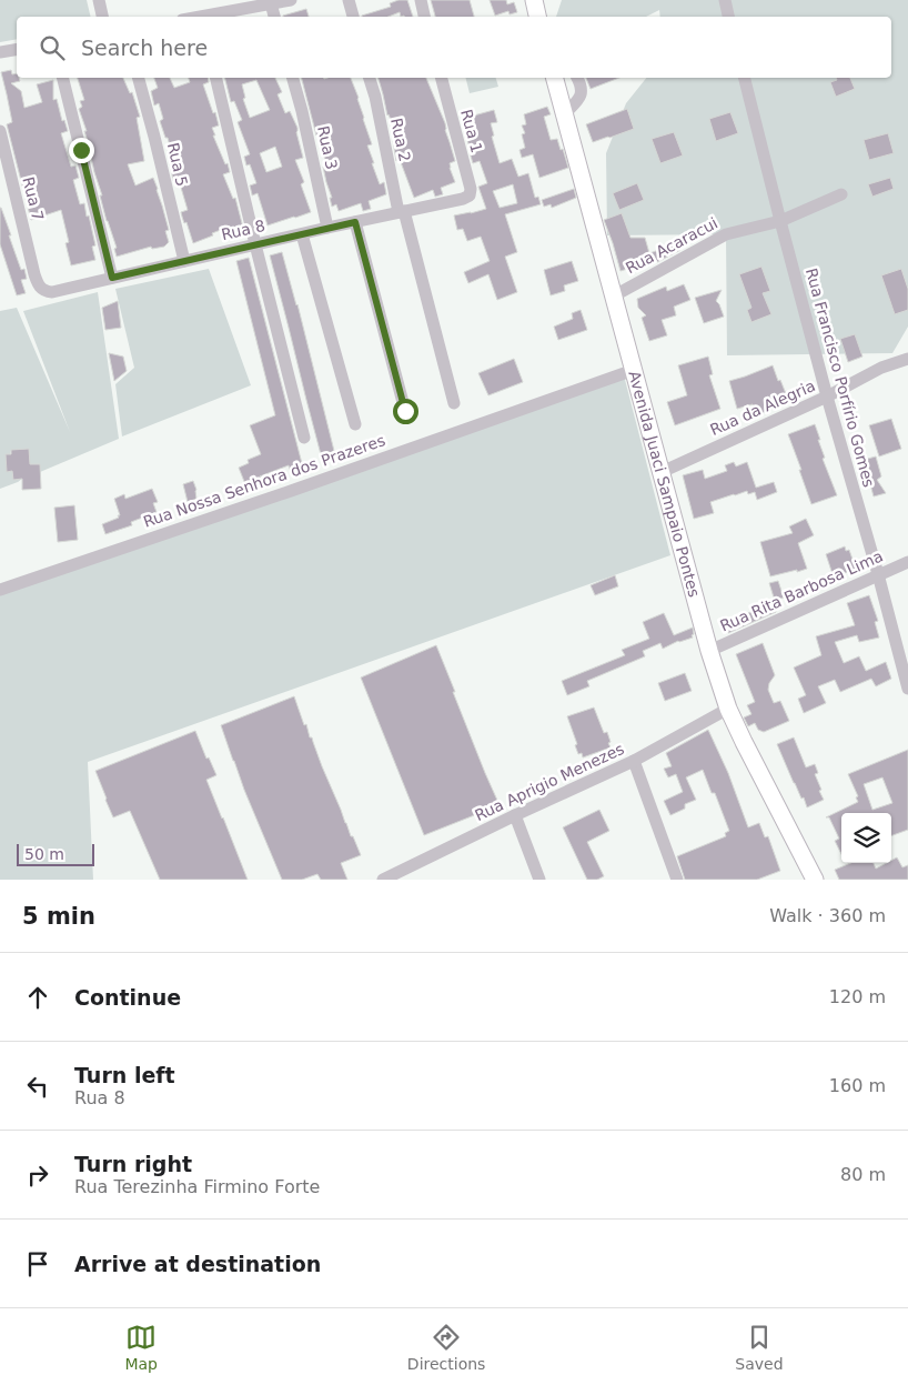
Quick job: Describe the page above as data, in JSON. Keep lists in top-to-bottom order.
{
  "streets": {
    "main road": ["Avenida Juaci Sampaio Pontes"],
    "street": [
      "Rua 1",
      "Rua 2",
      "Rua 3",
      "Rua 5",
      "Rua 7",
      "Rua 8",
      "Rua Acaracui",
      "Rua Francisco Porfírio Gomes",
      "Rua da Alegria",
      "Rua Nossa Senhora dos Prazeres",
      "Rua Rita Barbosa Lima",
      "Rua Aprigio Menezes"
    ]
  },
  "crossings": [
    ["Rua 1", "Rua 8"],
    ["Rua 2", "Rua 8"],
    ["Rua 3", "Rua 8"],
    ["Rua 5", "Rua 8"],
    ["Rua 7", "Rua 8"],
    ["Rua Acaracui", "Rua Francisco Porfírio Gomes"],
    ["Rua Acaracui", "Avenida Juaci Sampaio Pontes"],
    ["Rua Francisco Porfírio Gomes", "Rua da Alegria"],
    ["Rua Francisco Porfírio Gomes", "Rua Rita Barbosa Lima"],
    ["Rua da Alegria", "Avenida Juaci Sampaio Pontes"],
    ["Rua Nossa Senhora dos Prazeres", "Avenida Juaci Sampaio Pontes"],
    ["Avenida Juaci Sampaio Pontes", "Rua Rita Barbosa Lima"],
    ["Avenida Juaci Sampaio Pontes", "Rua Aprigio Menezes"]
  ],
  "scale_bar": "50 m",
  "page": {
    "search": "Search here",
    "scale": "50 m",
    "heading": ["5 min", "Walk · 360 m"],
    "list": [
      ["Continue", "120 m"],
      ["Turn left", "Rua 8", "160 m"],
      ["Turn right", "Rua Terezinha Firmino Forte", "80 m"],
      "Arrive at destination"
    ],
    "nav": ["Map", "Directions", "Saved"]
  }
}
